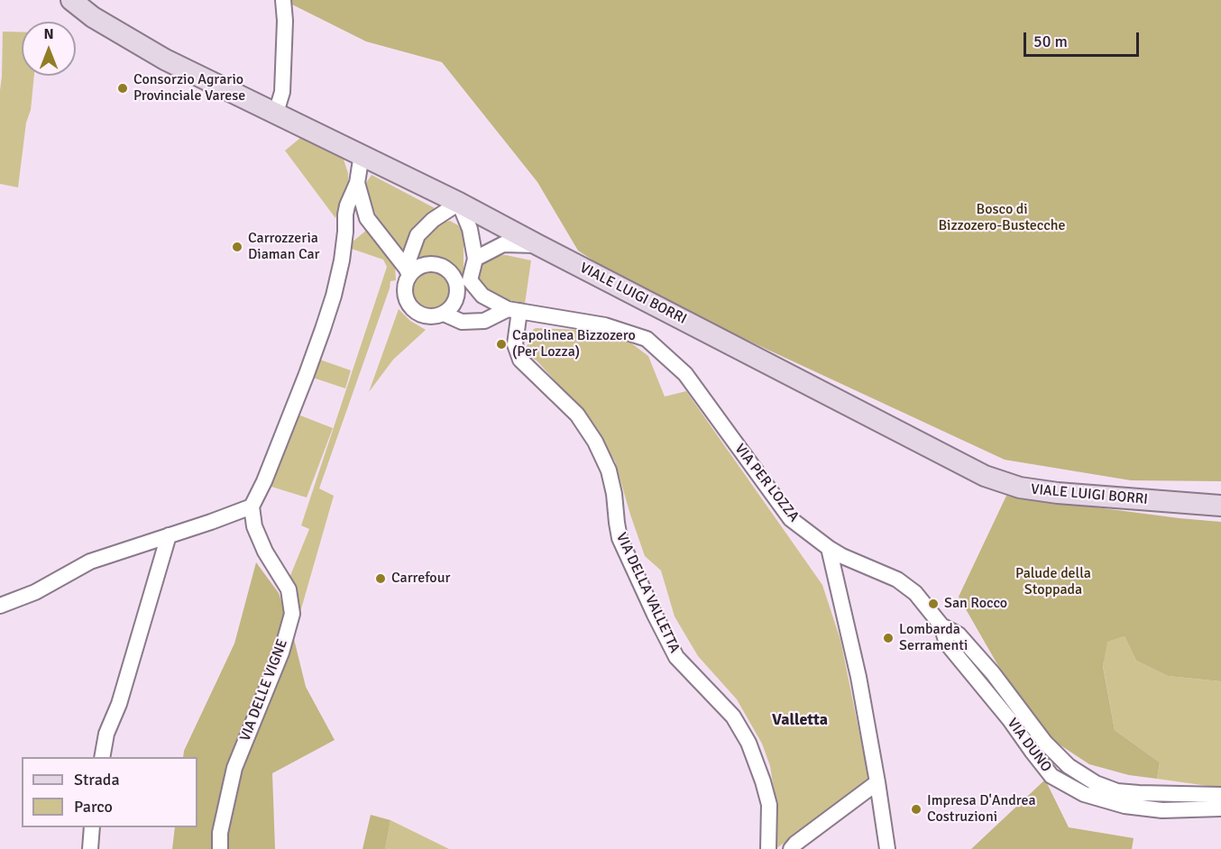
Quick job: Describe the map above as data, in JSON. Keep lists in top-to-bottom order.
{
  "streets": {
    "main road": ["VIALE LUIGI BORRI"],
    "street": [
      "VIA PER LOZZA",
      "VIA DELLA VALLETTA",
      "VIA DELLE VIGNE",
      "VIA DUNO"
    ]
  },
  "crossings": [
    ["VIA PER LOZZA", "VIA DELLA VALLETTA"],
    ["VIA PER LOZZA", "VIA DUNO"]
  ],
  "districts": ["Valletta"],
  "parks": ["Bosco di Bizzozero-Bustecche", "Palude della Stoppada"],
  "places": [
    "Consorzio Agrario Provinciale Varese",
    "Carrozzeria Diaman Car",
    "Capolinea Bizzozero (Per Lozza)",
    "Carrefour",
    "San Rocco",
    "Lombarda Serramenti",
    "Impresa D'Andrea Costruzioni"
  ],
  "legend": ["Strada", "Parco"],
  "scale_bar": "50 m",
  "north": "top"
}
